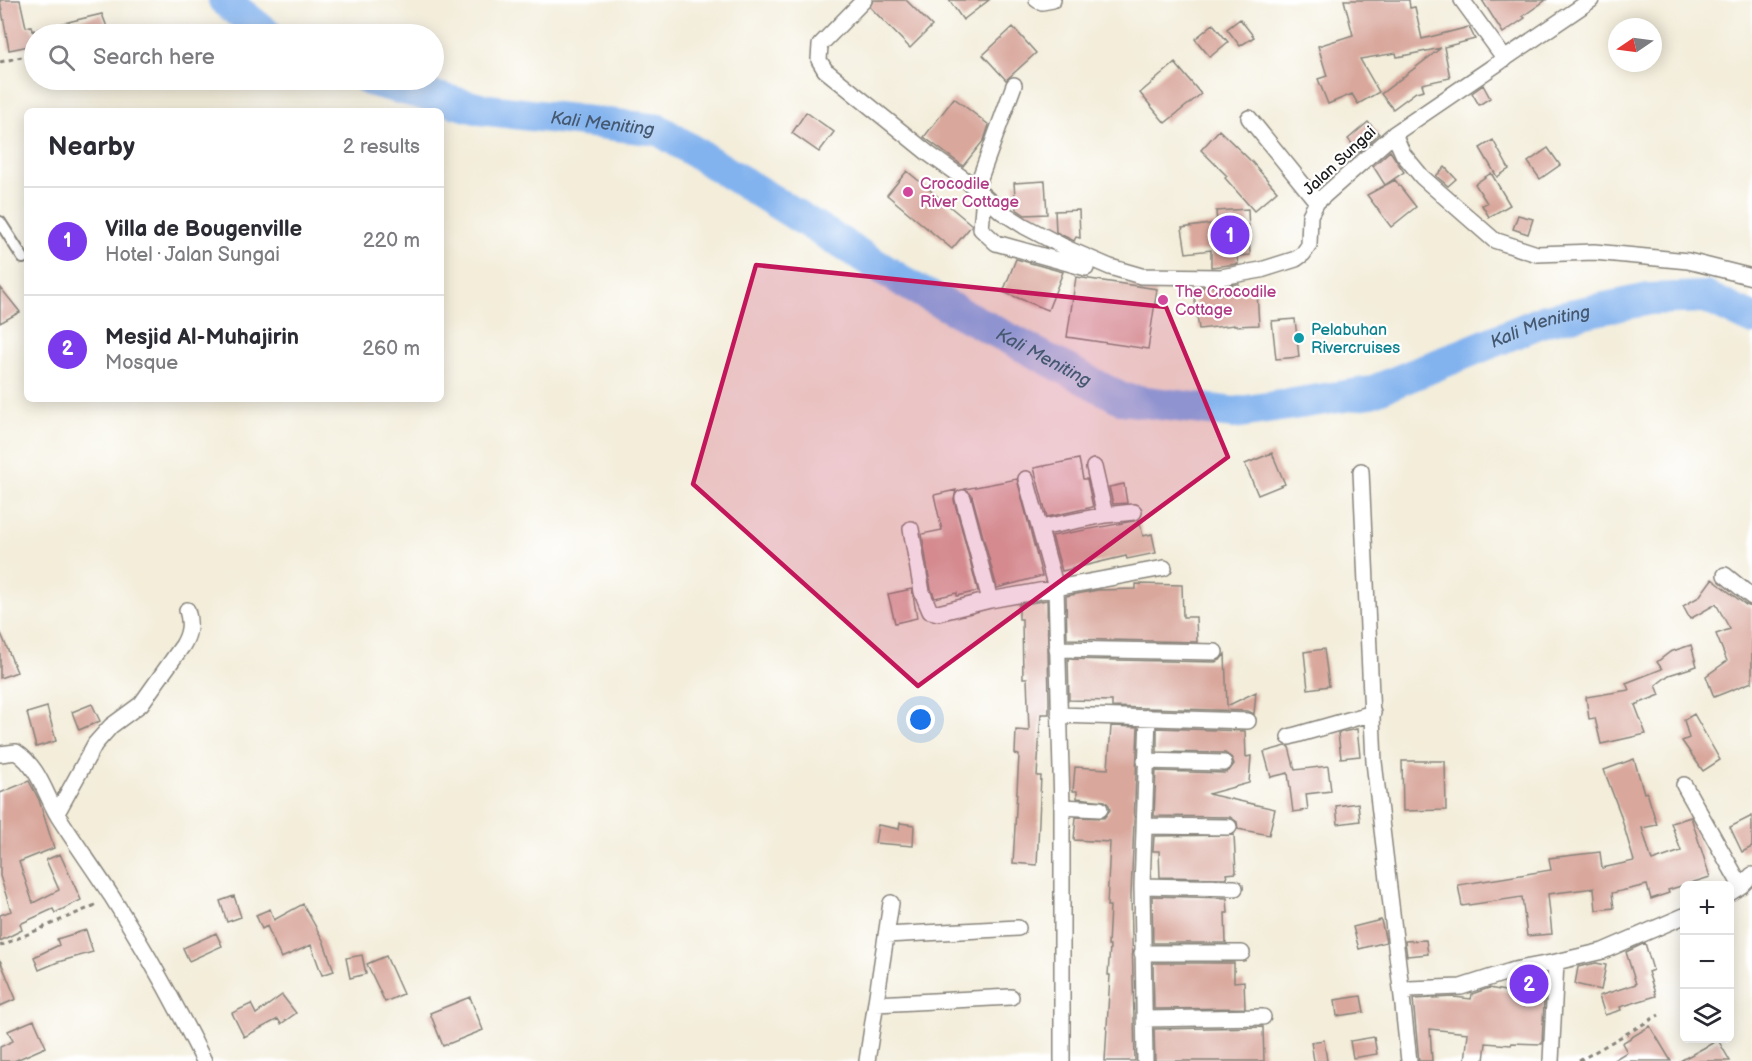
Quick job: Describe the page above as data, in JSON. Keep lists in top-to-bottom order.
{
  "streets": {
    "street": ["Jalan Sungai"]
  },
  "water": ["Kali Meniting"],
  "places": ["Crocodile River Cottage", "The Crocodile Cottage", "Pelabuhan Rivercruises"],
  "north": "left",
  "page": {
    "search": "Search here",
    "heading": ["Nearby", "2 results"],
    "list": [
      {
        "mark": "1",
        "name": "Villa de Bougenville",
        "note": "Hotel · Jalan Sungai",
        "value": "220 m"
      },
      {
        "mark": "2",
        "name": "Mesjid Al-Muhajirin",
        "note": "Mosque",
        "value": "260 m"
      }
    ],
    "pins": ["1", "2"],
    "map_buttons": ["+", "−"]
  }
}
